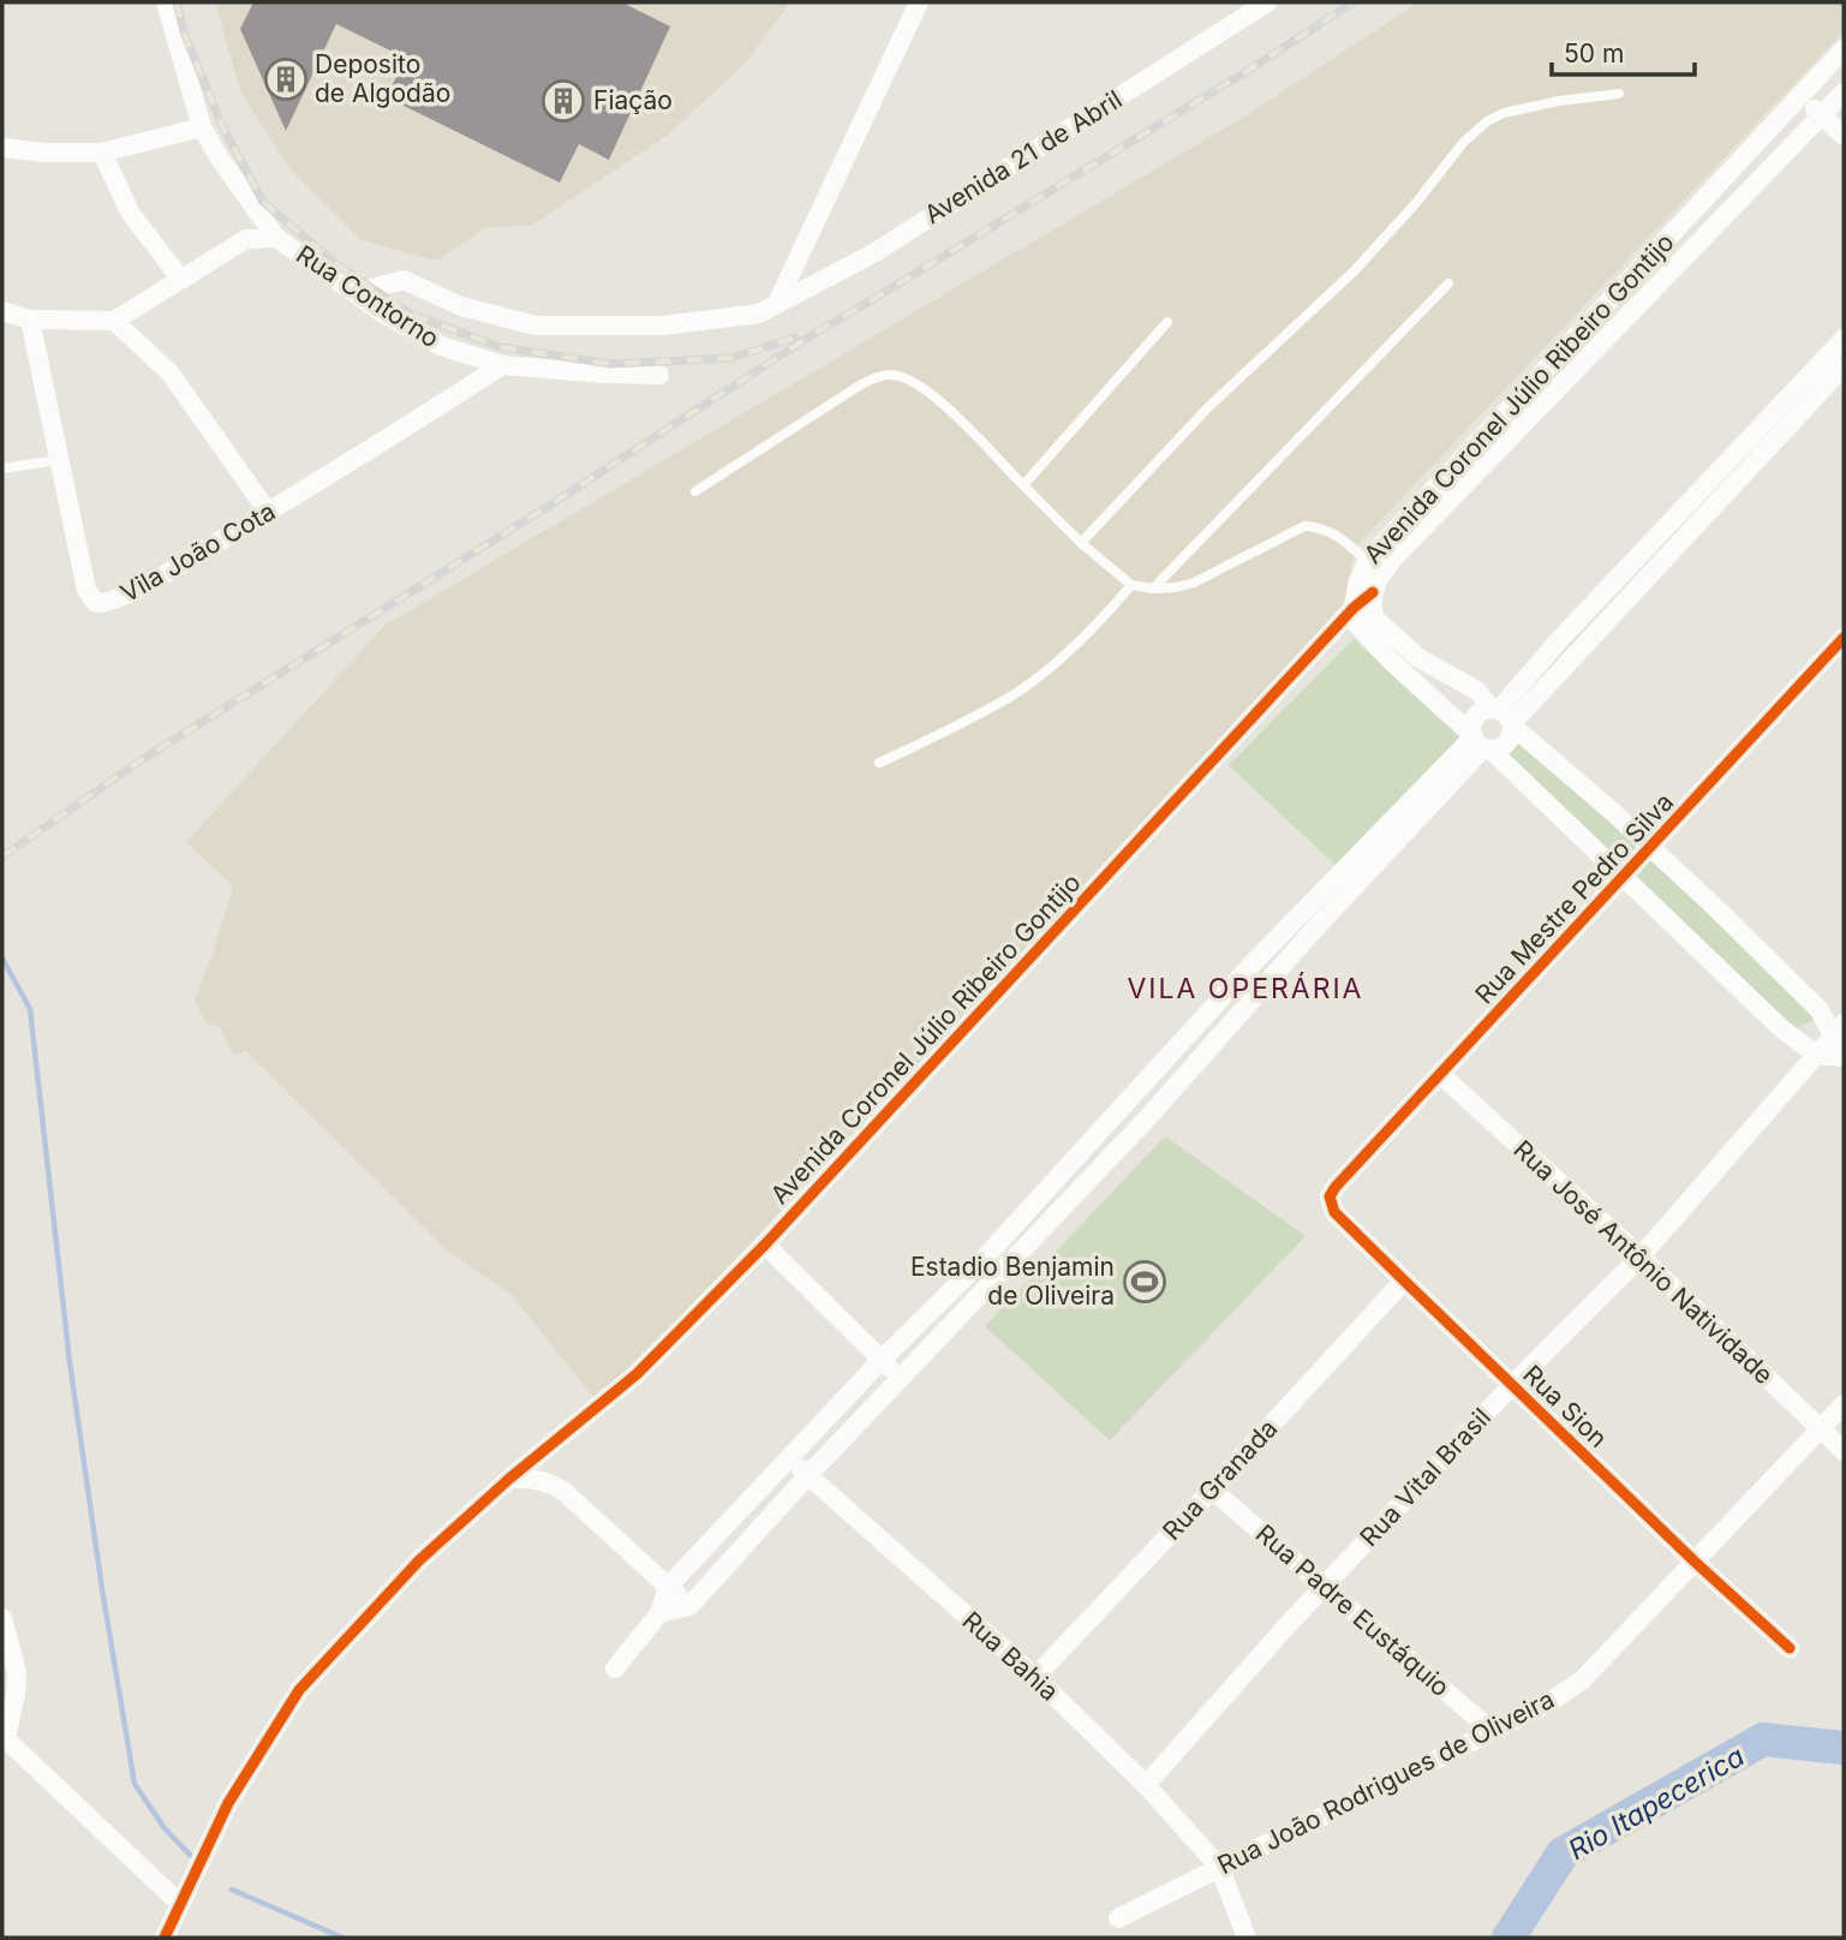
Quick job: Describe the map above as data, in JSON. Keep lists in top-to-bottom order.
{
  "streets": {
    "street": [
      "Avenida 21 de Abril",
      "Rua Contorno",
      "Avenida Coronel Júlio Ribeiro Gontijo",
      "Vila João Cota",
      "Rua Mestre Pedro Silva",
      "Rua José Antônio Natividade",
      "Rua Sion",
      "Rua Vital Brasil",
      "Rua Granada",
      "Rua Padre Eustáquio",
      "Rua Bahia",
      "Rua João Rodrigues de Oliveira"
    ]
  },
  "crossings": [
    ["Avenida 21 de Abril", "Rua Contorno"],
    ["Rua Contorno", "Vila João Cota"],
    ["Rua Mestre Pedro Silva", "Rua José Antônio Natividade"],
    ["Rua Mestre Pedro Silva", "Rua Sion"],
    ["Rua José Antônio Natividade", "Rua Vital Brasil"],
    ["Rua José Antônio Natividade", "Rua João Rodrigues de Oliveira"],
    ["Rua Sion", "Rua Vital Brasil"],
    ["Rua Sion", "Rua Granada"],
    ["Rua Sion", "Rua João Rodrigues de Oliveira"],
    ["Rua Vital Brasil", "Rua Padre Eustáquio"],
    ["Rua Vital Brasil", "Rua Bahia"],
    ["Rua Granada", "Rua Padre Eustáquio"],
    ["Rua Granada", "Rua Bahia"],
    ["Rua Padre Eustáquio", "Rua João Rodrigues de Oliveira"],
    ["Rua Bahia", "Rua João Rodrigues de Oliveira"]
  ],
  "districts": ["VILA OPERÁRIA"],
  "water": ["Rio Itapecerica"],
  "places": {
    "building": ["Deposito de Algodão", "Fiação"],
    "sports": ["Estadio Benjamin de Oliveira"]
  },
  "scale_bar": "50 m"
}
